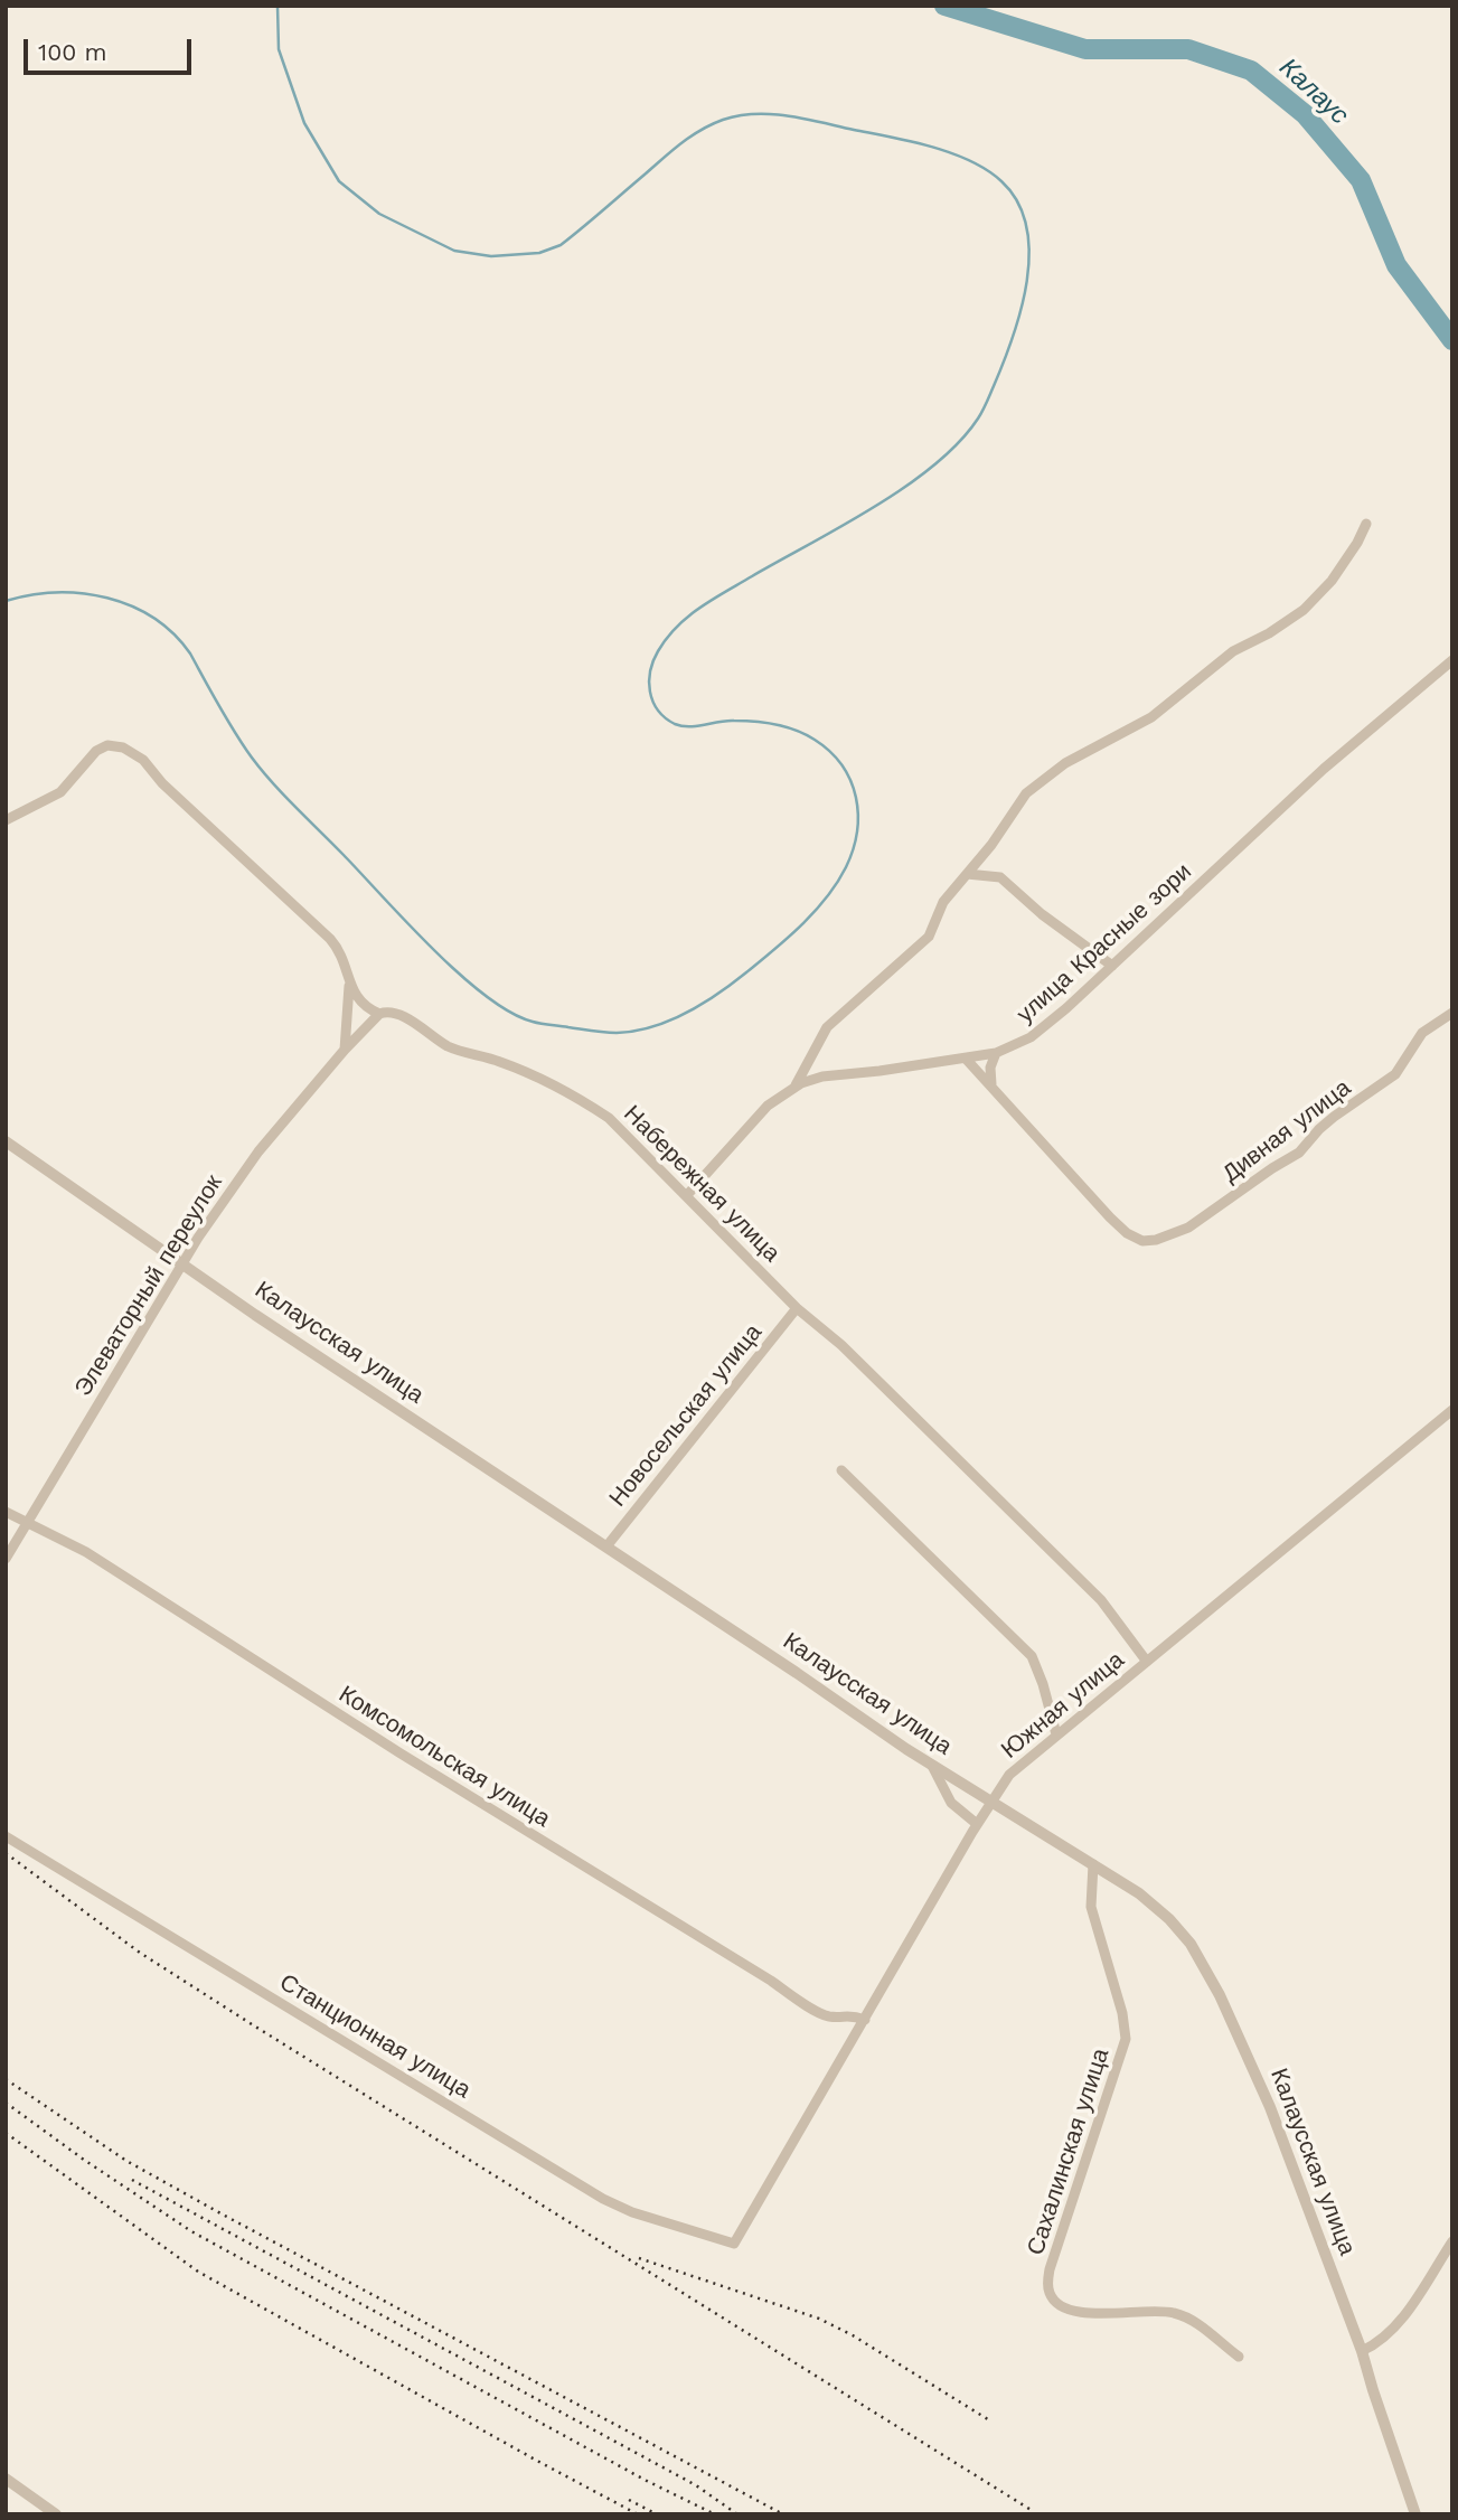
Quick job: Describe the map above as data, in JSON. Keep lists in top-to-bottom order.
{
  "streets": {
    "street": [
      "улица Красные зори",
      "Дивная улица",
      "Набережная улица",
      "Элеваторный переулок",
      "Калаусская улица",
      "Новосельская улица",
      "Южная улица",
      "Комсомольская улица",
      "Станционная улица",
      "Сахалинская улица"
    ]
  },
  "crossings": [
    ["улица Красные зори", "Дивная улица"],
    ["улица Красные зори", "Набережная улица"],
    ["Набережная улица", "Элеваторный переулок"],
    ["Набережная улица", "Новосельская улица"],
    ["Набережная улица", "Южная улица"],
    ["Элеваторный переулок", "Калаусская улица"],
    ["Элеваторный переулок", "Комсомольская улица"],
    ["Калаусская улица", "Новосельская улица"],
    ["Калаусская улица", "Южная улица"],
    ["Калаусская улица", "Сахалинская улица"],
    ["Южная улица", "Комсомольская улица"],
    ["Южная улица", "Станционная улица"]
  ],
  "water": ["Калаус"],
  "scale_bar": "100 m"
}
